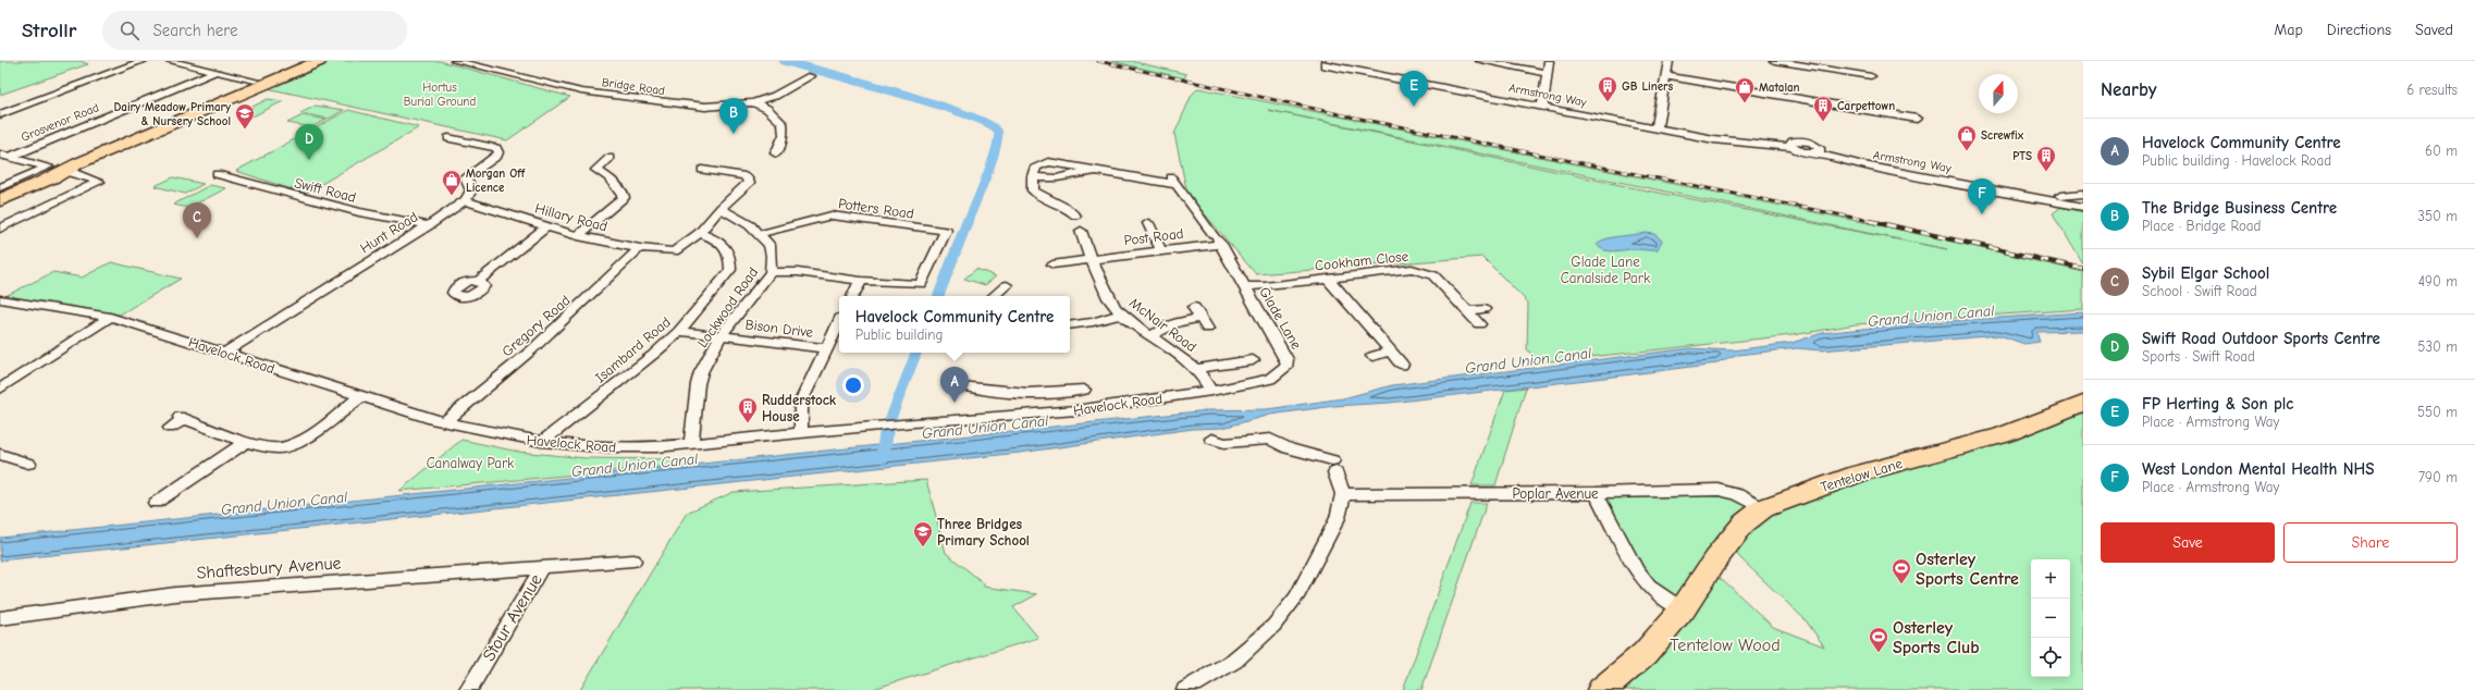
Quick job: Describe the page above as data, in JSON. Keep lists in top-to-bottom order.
{
  "streets": {
    "main road": ["Tentelow Lane"],
    "street": [
      "Bridge Road",
      "Armstrong Way",
      "Grosvenor Road",
      "Swift Road",
      "Potters Road",
      "Hillary Road",
      "Hunt Road",
      "Post Road",
      "Cookham Close",
      "Lockwood Road",
      "Glade Lane",
      "McNair Road",
      "Gregory Road",
      "Bison Drive",
      "Isambard Road",
      "Havelock Road",
      "Poplar Avenue",
      "Shaftesbury Avenue",
      "Stour Avenue"
    ]
  },
  "crossings": [
    ["Swift Road", "Hunt Road"],
    ["Potters Road", "Lockwood Road"],
    ["Hillary Road", "Hunt Road"],
    ["Hillary Road", "Gregory Road"],
    ["Hillary Road", "Isambard Road"],
    ["Hunt Road", "Havelock Road"],
    ["Post Road", "Glade Lane"],
    ["Post Road", "McNair Road"],
    ["Cookham Close", "Glade Lane"],
    ["Lockwood Road", "Bison Drive"],
    ["Lockwood Road", "Havelock Road"],
    ["Glade Lane", "McNair Road"],
    ["Glade Lane", "Havelock Road"],
    ["McNair Road", "Havelock Road"],
    ["Gregory Road", "Havelock Road"],
    ["Bison Drive", "Isambard Road"],
    ["Isambard Road", "Havelock Road"],
    ["Tentelow Lane", "Poplar Avenue"],
    ["Shaftesbury Avenue", "Stour Avenue"]
  ],
  "water": ["Grand Union Canal"],
  "parks": [
    "Hortus Burial Ground",
    "Glade Lane Canalside Park",
    "Canalway Park",
    "Tentelow Wood"
  ],
  "places": {
    "building": [
      "GB Liners",
      "Carpettown",
      "PTS",
      "Rudderstock House"
    ],
    "shop": ["Matalan", "Screwfix", "Morgan Off Licence"],
    "school or university": ["Dairy Meadow Primary & Nursery School", "Three Bridges Primary School"],
    "sports": ["Osterley Sports Centre", "Osterley Sports Club"]
  },
  "north": "top",
  "page": {
    "header": "Strollr",
    "search": "Search here",
    "nav": ["Map", "Directions", "Saved"],
    "heading": ["Nearby", "6 results"],
    "pins": [
      "E",
      "B",
      "D",
      "F",
      "C",
      "A"
    ],
    "list": [
      {
        "mark": "A",
        "name": "Havelock Community Centre",
        "note": "Public building · Havelock Road",
        "value": "60 m"
      },
      {
        "mark": "B",
        "name": "The Bridge Business Centre",
        "note": "Place · Bridge Road",
        "value": "350 m"
      },
      {
        "mark": "C",
        "name": "Sybil Elgar School",
        "note": "School · Swift Road",
        "value": "490 m"
      },
      {
        "mark": "D",
        "name": "Swift Road Outdoor Sports Centre",
        "note": "Sports · Swift Road",
        "value": "530 m"
      },
      {
        "mark": "E",
        "name": "FP Herting & Son plc",
        "note": "Place · Armstrong Way",
        "value": "550 m"
      },
      {
        "mark": "F",
        "name": "West London Mental Health NHS",
        "note": "Place · Armstrong Way",
        "value": "790 m"
      }
    ],
    "popup": ["Havelock Community Centre", "Public building"],
    "buttons": ["Save", "Share"],
    "map_buttons": ["+", "−"]
  }
}
